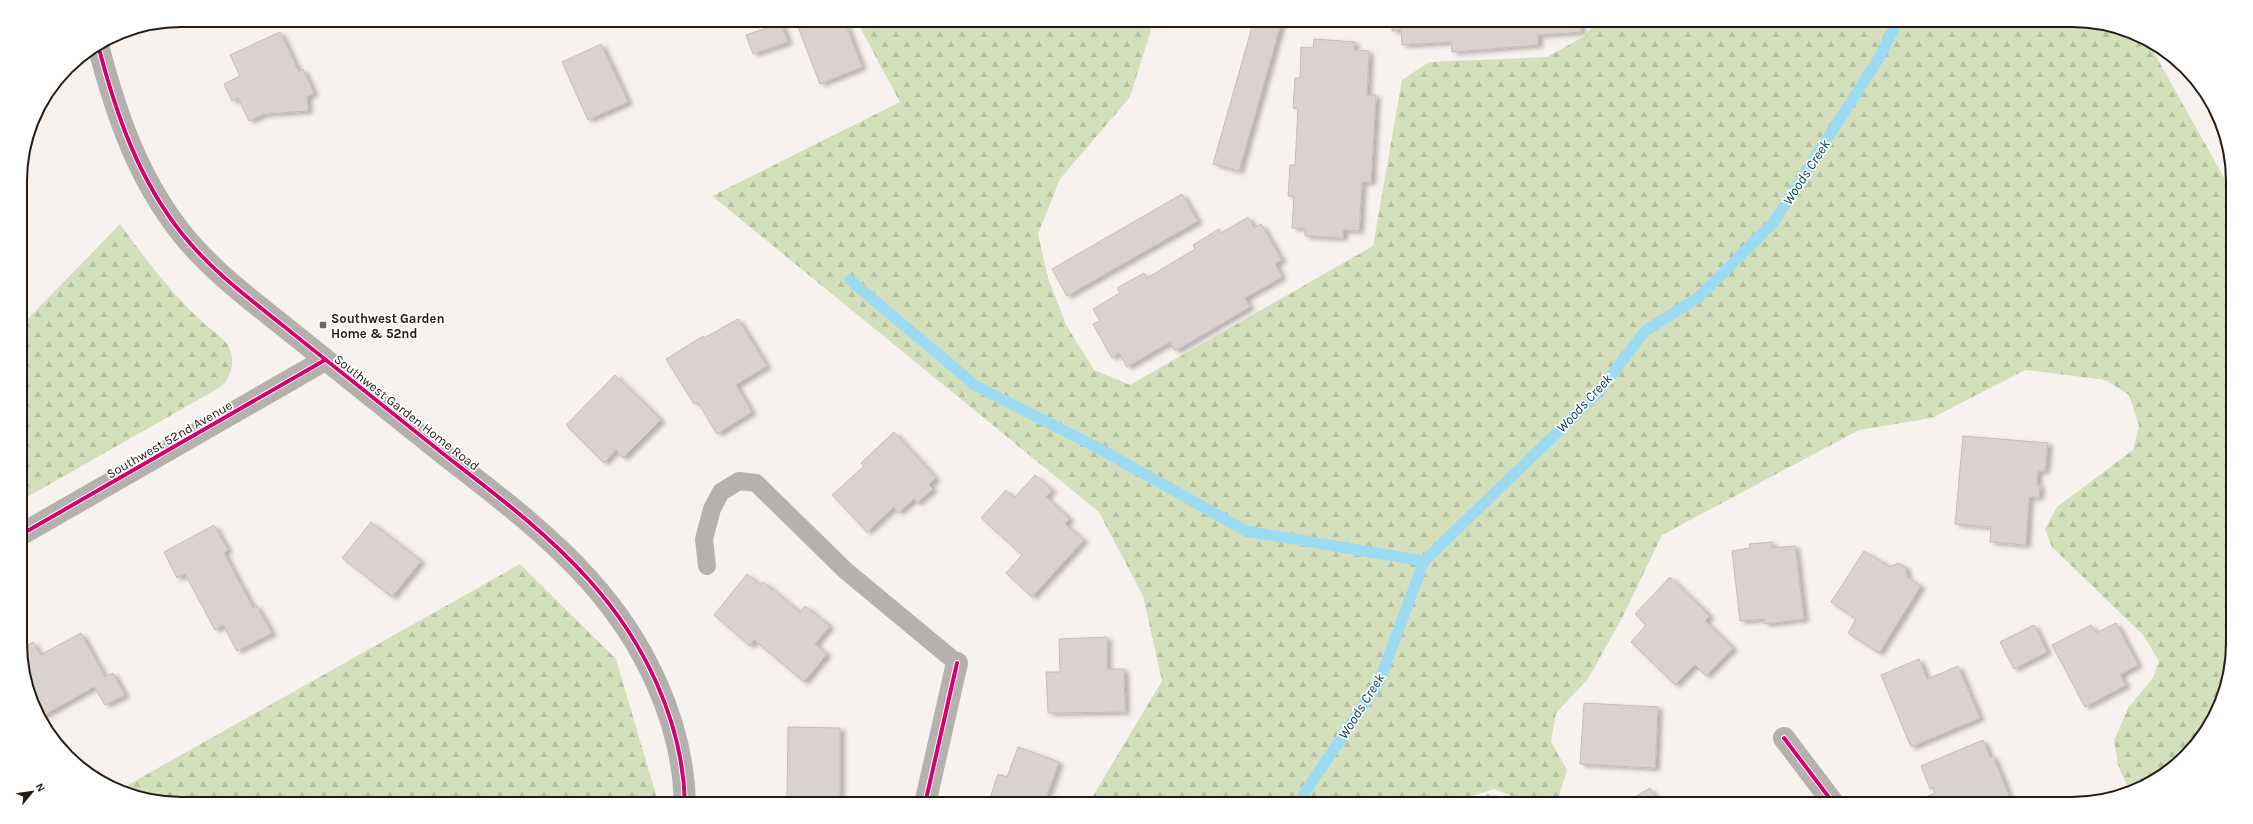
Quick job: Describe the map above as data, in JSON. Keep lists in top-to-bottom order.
{
  "streets": {
    "street": ["Southwest Garden Home Road", "Southwest 52nd Avenue"]
  },
  "crossings": [
    ["Southwest Garden Home Road", "Southwest 52nd Avenue"]
  ],
  "water": ["Woods Creek"],
  "places": {
    "transit": ["Southwest Garden Home & 52nd"]
  },
  "north": "top right"
}
